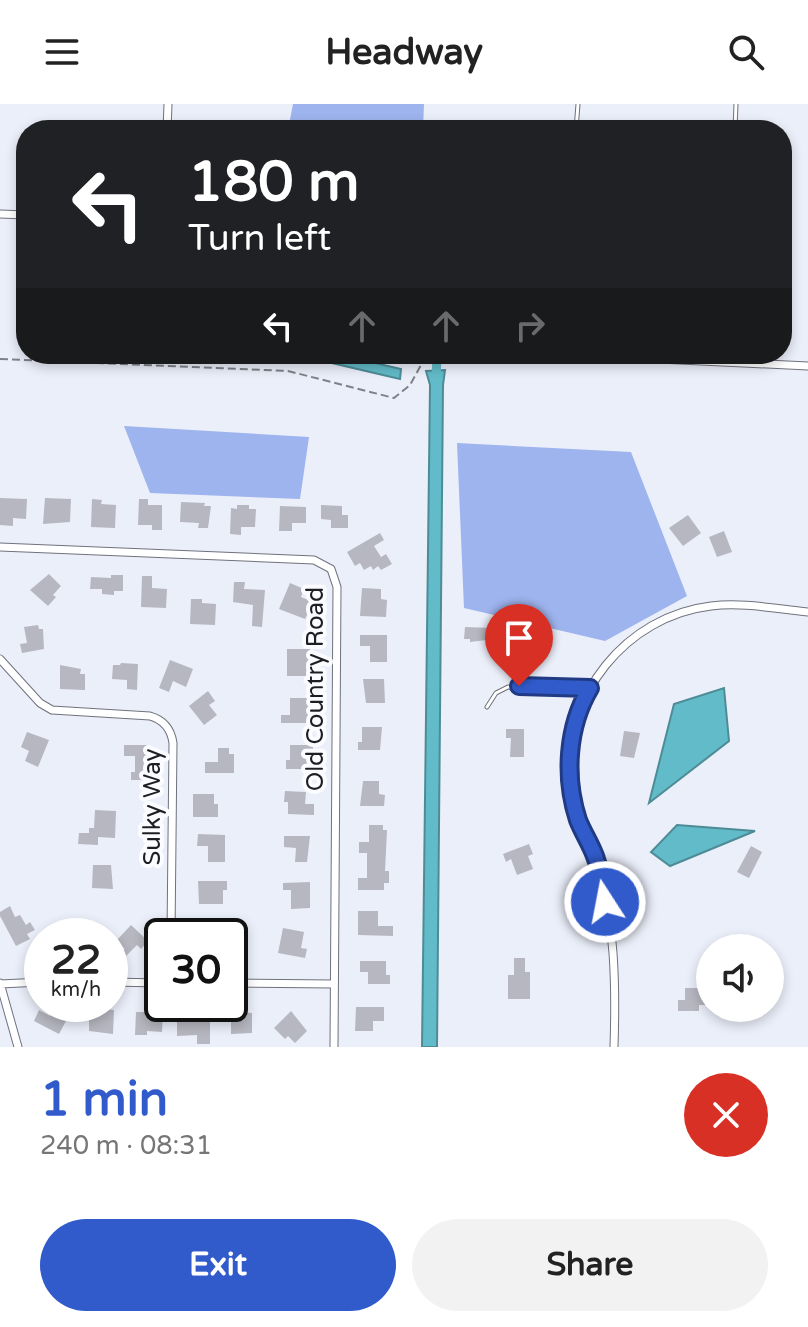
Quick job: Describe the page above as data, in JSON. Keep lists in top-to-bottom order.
{
  "streets": {
    "street": ["Old Country Road", "Sulky Way"]
  },
  "page": {
    "header": "Headway",
    "turn": ["180 m", "Turn left"],
    "speed": "22 km/h",
    "limit": "30",
    "heading": ["1 min", "240 m · 08:31"],
    "buttons": ["Exit", "Share"]
  }
}
